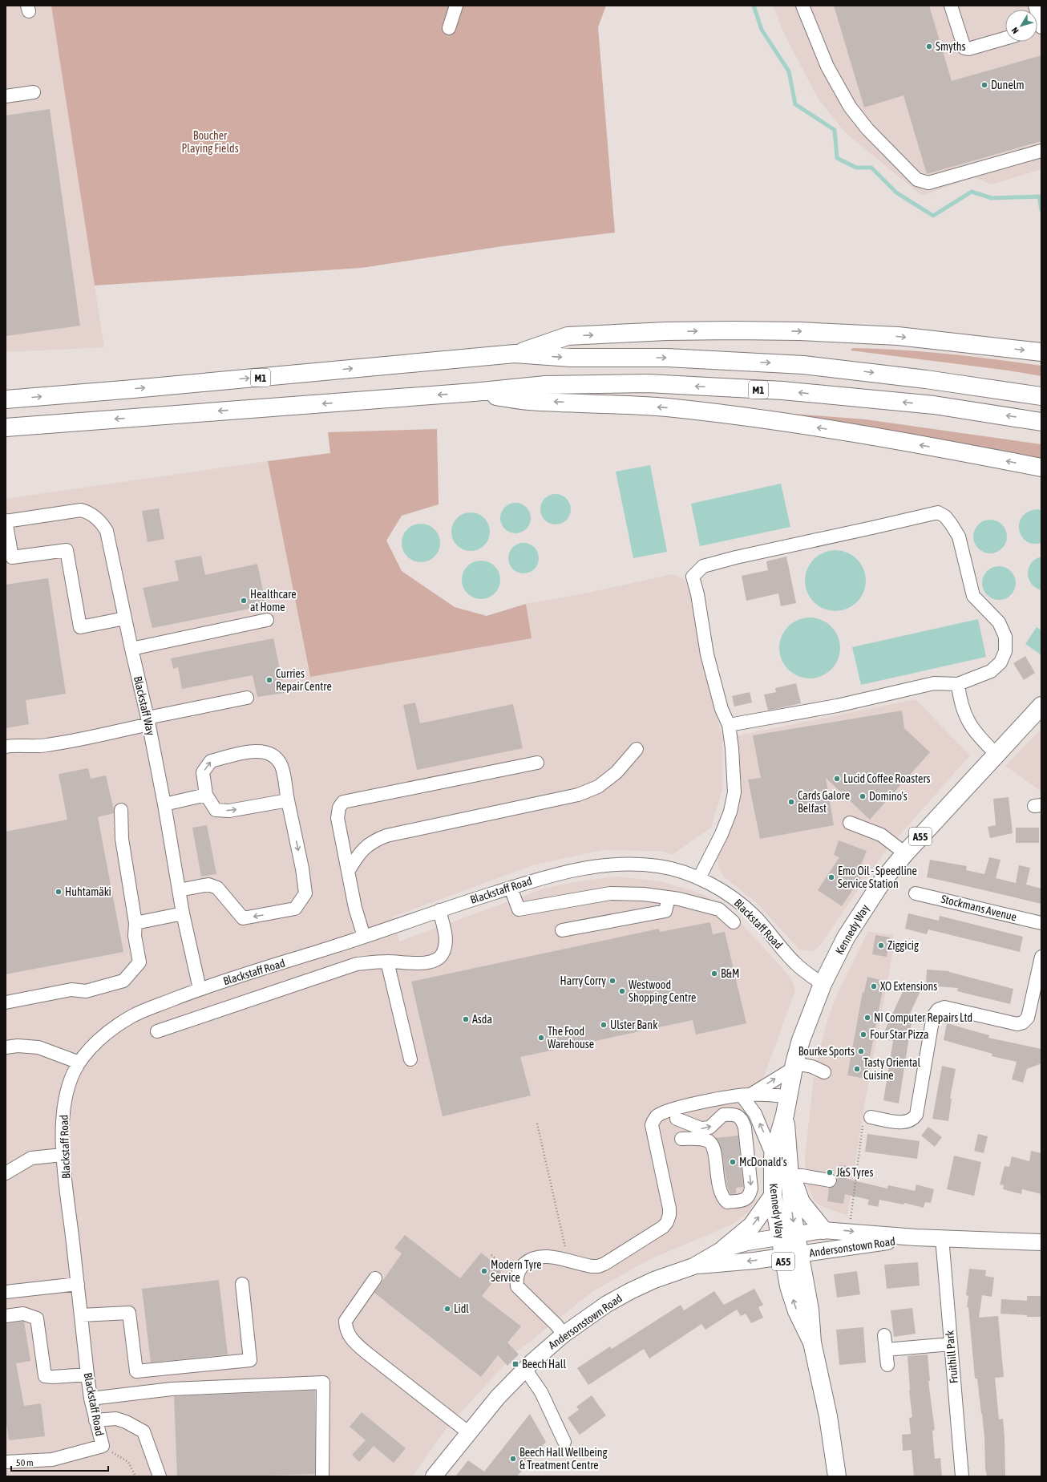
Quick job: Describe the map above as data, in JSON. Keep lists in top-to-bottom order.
{
  "streets": {
    "highway": ["M1", "A55", "Kennedy Way"],
    "main road": ["Andersonstown Road"],
    "street": [
      "Blackstaff Way",
      "Blackstaff Road",
      "Stockmans Avenue",
      "Fruithill Park"
    ]
  },
  "crossings": [
    ["Blackstaff Way", "Blackstaff Road"],
    ["Blackstaff Road", "Kennedy Way"],
    ["Kennedy Way", "Andersonstown Road"],
    ["Andersonstown Road", "Fruithill Park"]
  ],
  "parks": ["Boucher Playing Fields"],
  "places": {
    "other": [
      "Smyths",
      "Dunelm",
      "Healthcare at Home",
      "Curries Repair Centre",
      "Lucid Coffee Roasters",
      "Domino's",
      "Cards Galore Belfast",
      "Emo Oil - Speedline Service Station",
      "Huhtamäki",
      "Ziggicig",
      "B&M",
      "Harry Corry",
      "XO Extensions",
      "Westwood Shopping Centre",
      "NI Computer Repairs Ltd",
      "Asda",
      "Ulster Bank",
      "Four Star Pizza",
      "The Food Warehouse",
      "Bourke Sports",
      "Tasty Oriental Cuisine",
      "McDonald's",
      "J&S Tyres",
      "Modern Tyre Service",
      "Lidl",
      "Beech Hall Wellbeing & Treatment Centre"
    ],
    "transit": ["Beech Hall"]
  },
  "scale_bar": "50 m",
  "north": "bottom left"
}
